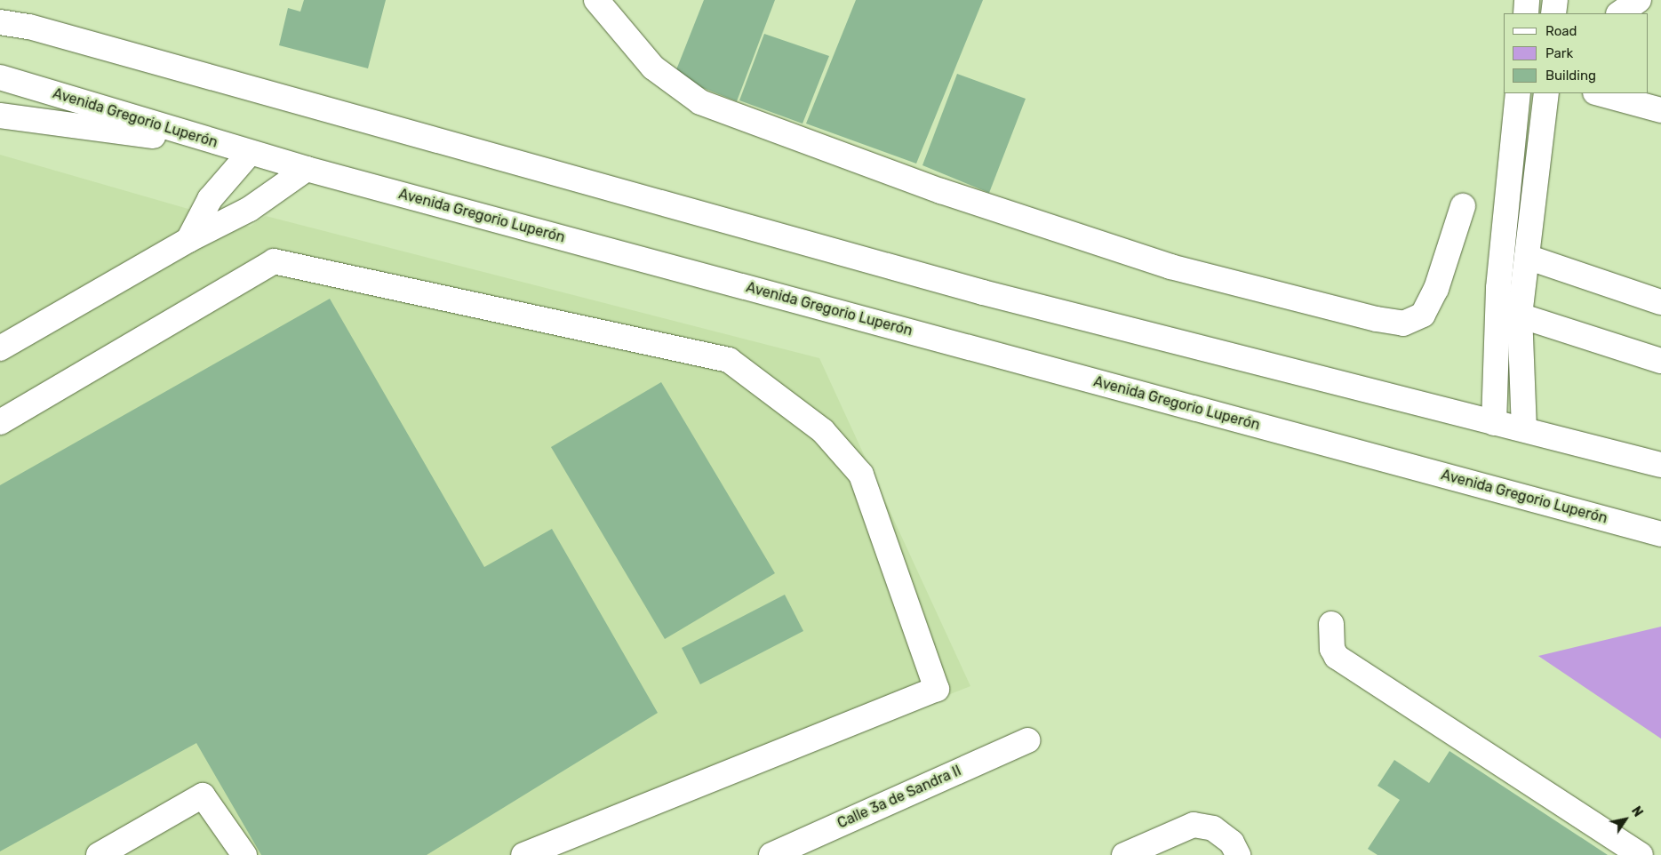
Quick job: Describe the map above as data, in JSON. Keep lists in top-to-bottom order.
{
  "streets": {
    "main road": ["Avenida Gregorio Luperón", "Calle 3a de Sandra II"]
  },
  "legend": ["Road", "Park", "Building"],
  "north": "top right"
}
